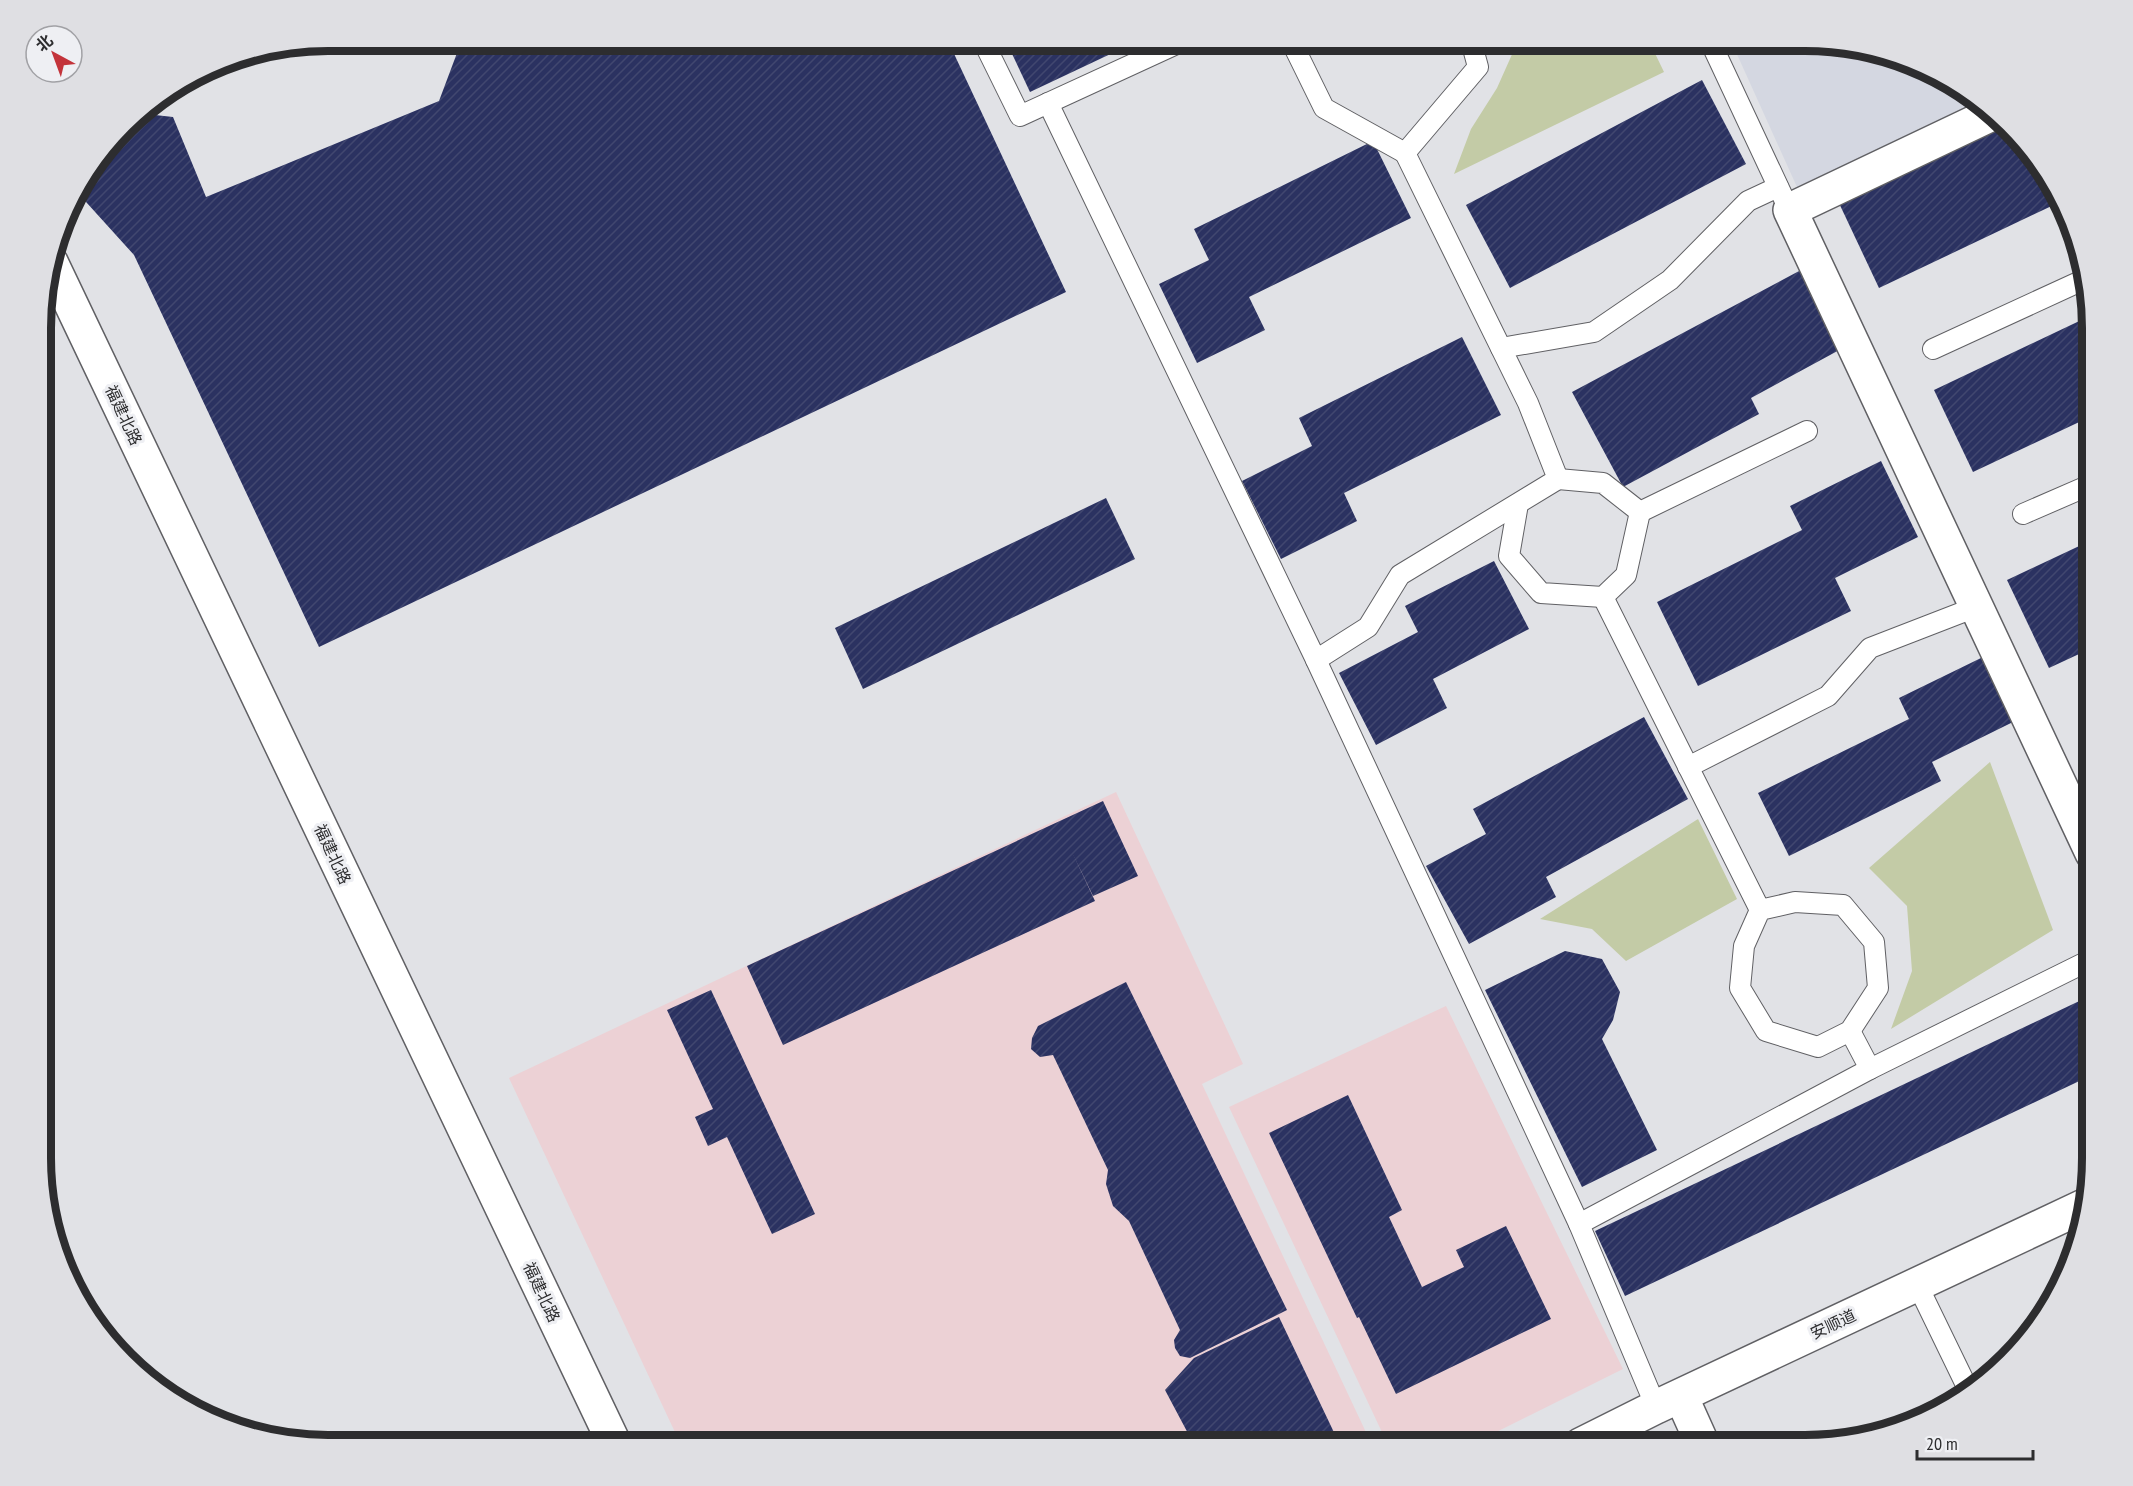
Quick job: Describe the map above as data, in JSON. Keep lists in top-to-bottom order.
{
  "streets": {
    "street": ["福建北路", "安顺道"]
  },
  "scale_bar": "20 m",
  "north": "top left"
}
